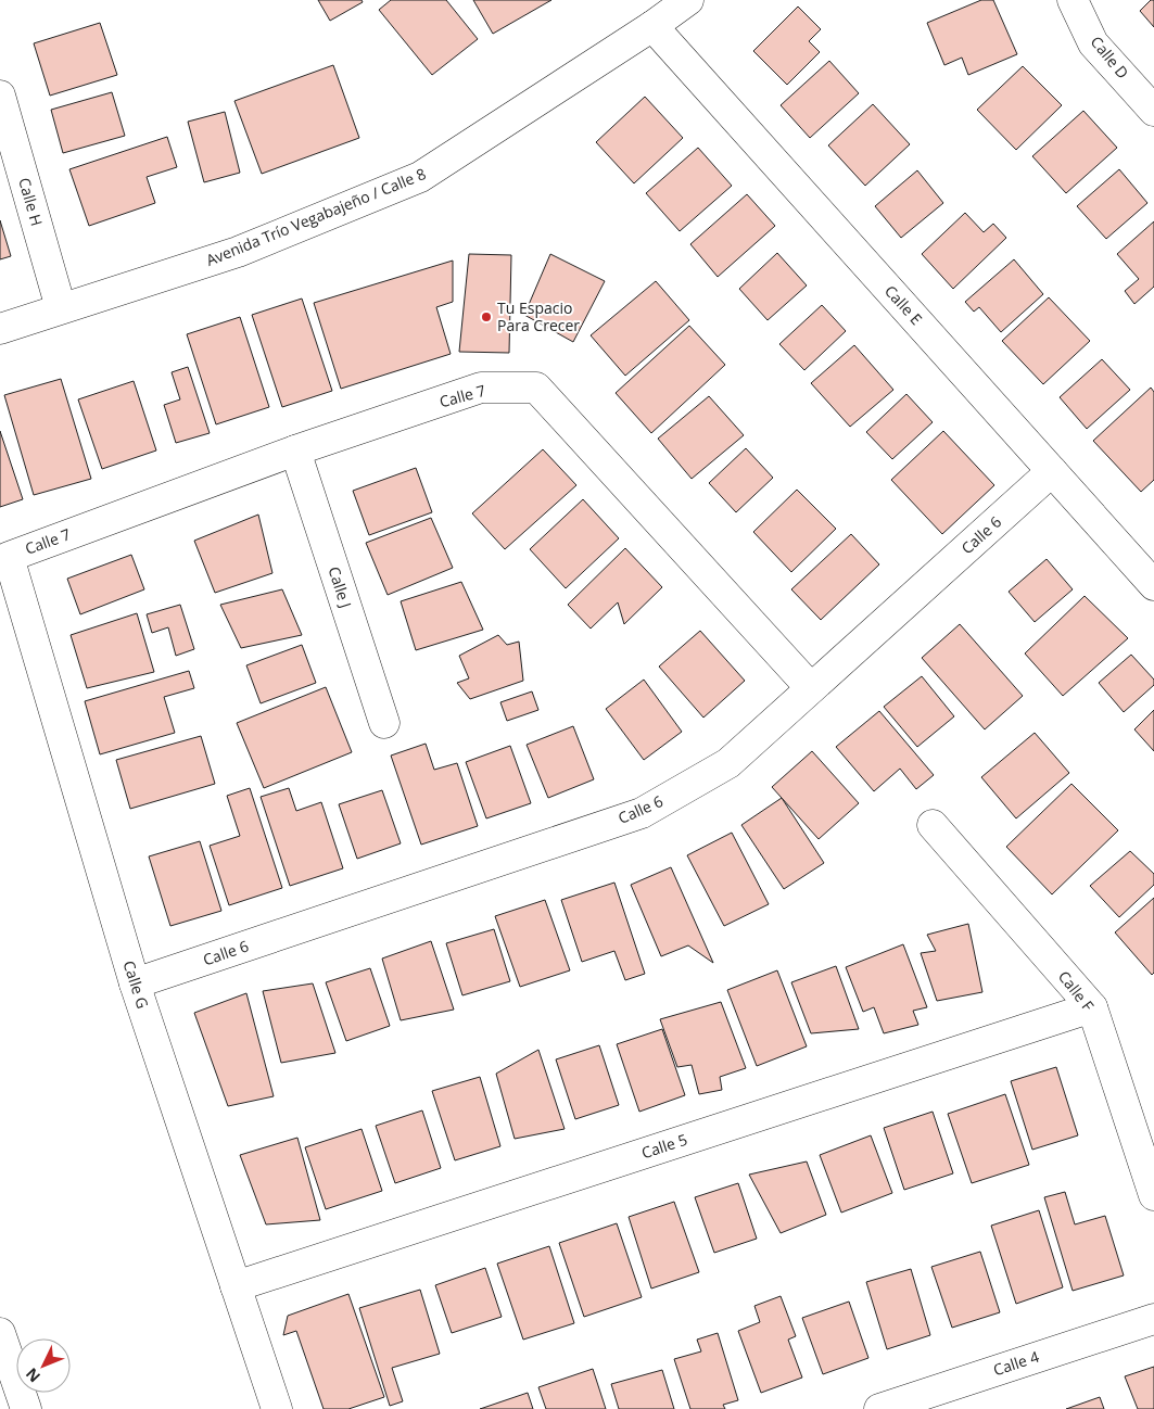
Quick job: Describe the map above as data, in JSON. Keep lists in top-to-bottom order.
{
  "streets": {
    "main road": [
      "Calle D",
      "Calle H",
      "Avenida Trío Vegabajeño / Calle 8",
      "Calle E",
      "Calle 7",
      "Calle 6",
      "Calle J",
      "Calle G",
      "Calle F",
      "Calle 5",
      "Calle 4"
    ]
  },
  "crossings": [
    ["Calle H", "Avenida Trío Vegabajeño / Calle 8"],
    ["Avenida Trío Vegabajeño / Calle 8", "Calle E"],
    ["Calle E", "Calle 6"],
    ["Calle 7", "Calle 6"],
    ["Calle 7", "Calle J"],
    ["Calle 7", "Calle G"],
    ["Calle 6", "Calle G"],
    ["Calle G", "Calle 5"],
    ["Calle F", "Calle 5"]
  ],
  "places": ["Tu Espacio Para Crecer"],
  "north": "bottom left"
}
